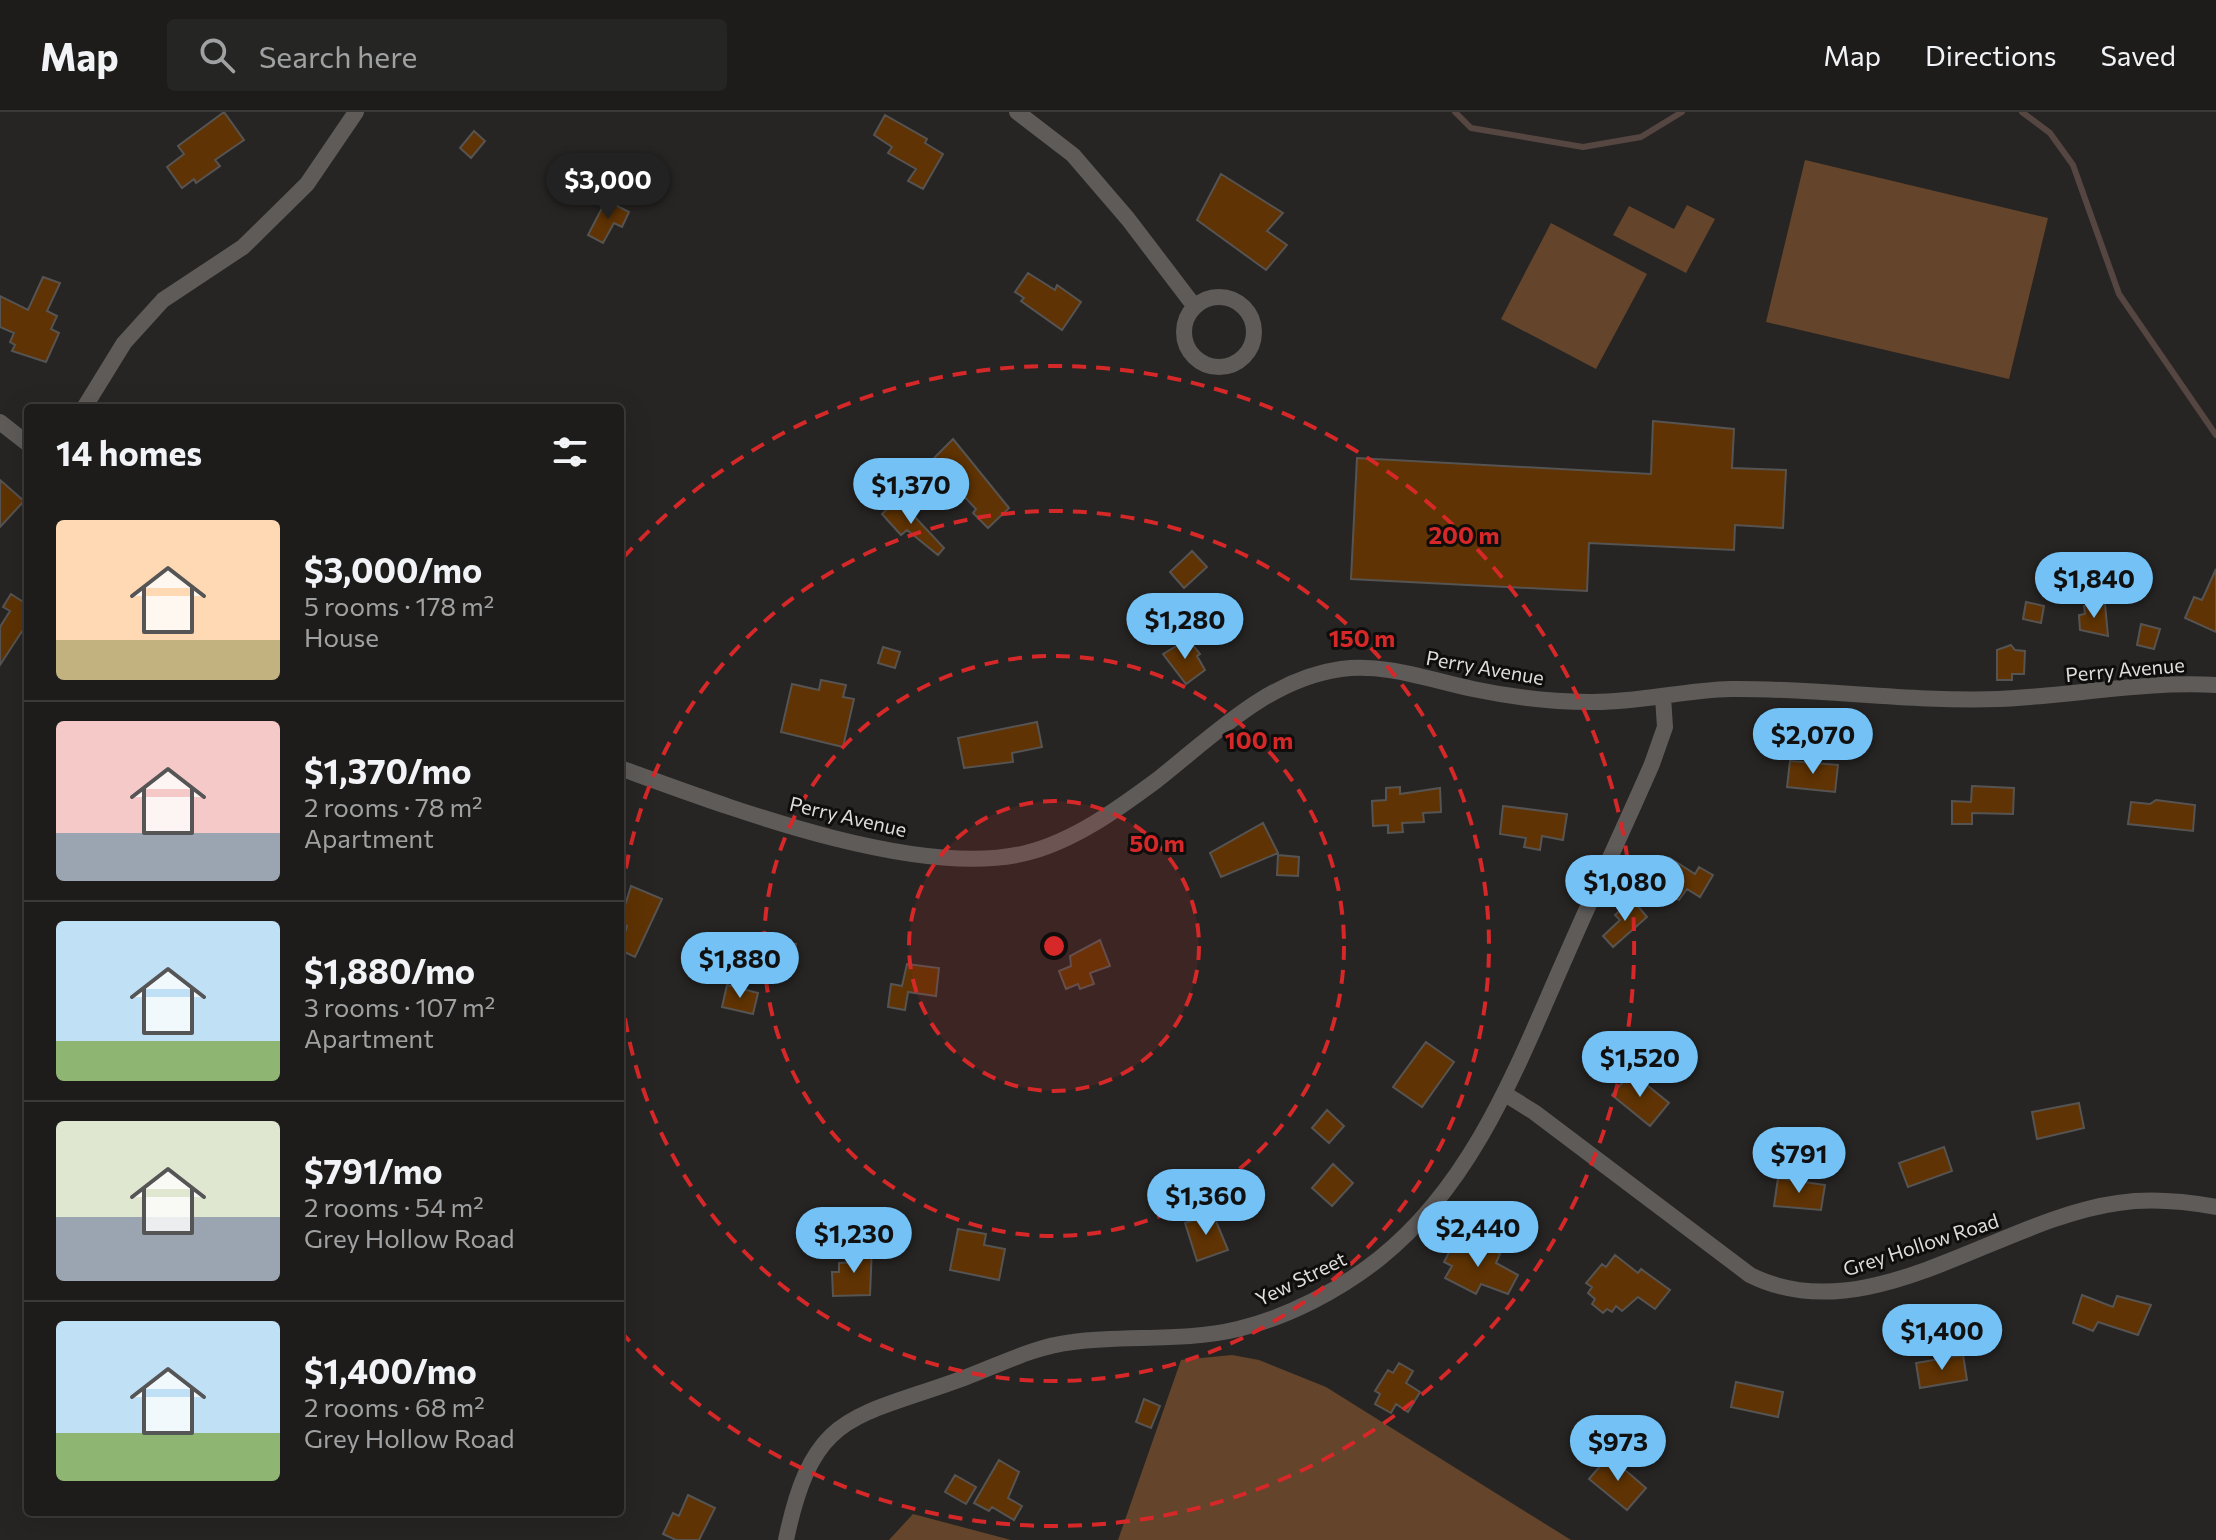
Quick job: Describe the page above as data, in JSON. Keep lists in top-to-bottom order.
{
  "streets": {
    "street": ["Perry Avenue", "Grey Hollow Road", "Yew Street"]
  },
  "crossings": [
    ["Perry Avenue", "Yew Street"],
    ["Grey Hollow Road", "Yew Street"]
  ],
  "page": {
    "header": "Map",
    "search": "Search here",
    "nav": ["Map", "Directions", "Saved"],
    "price": [
      "$3,000",
      "$1,370",
      "$1,840",
      "$1,280",
      "$2,070",
      "$1,080",
      "$1,880",
      "$1,520",
      "$791",
      "$1,360",
      "$2,440",
      "$1,230",
      "$1,400",
      "$973"
    ],
    "heading": "14 homes",
    "list": [
      {
        "name": "$3,000/mo",
        "note": "5 rooms · 178 m² · House"
      },
      {
        "name": "$1,370/mo",
        "note": "2 rooms · 78 m² · Apartment"
      },
      {
        "name": "$1,880/mo",
        "note": "3 rooms · 107 m² · Apartment"
      },
      {
        "name": "$791/mo",
        "note": "2 rooms · 54 m² · Grey Hollow Road"
      },
      {
        "name": "$1,400/mo",
        "note": "2 rooms · 68 m² · Grey Hollow Road"
      }
    ]
  },
  "rings": [
    "200 m",
    "150 m",
    "100 m",
    "50 m"
  ]
}
